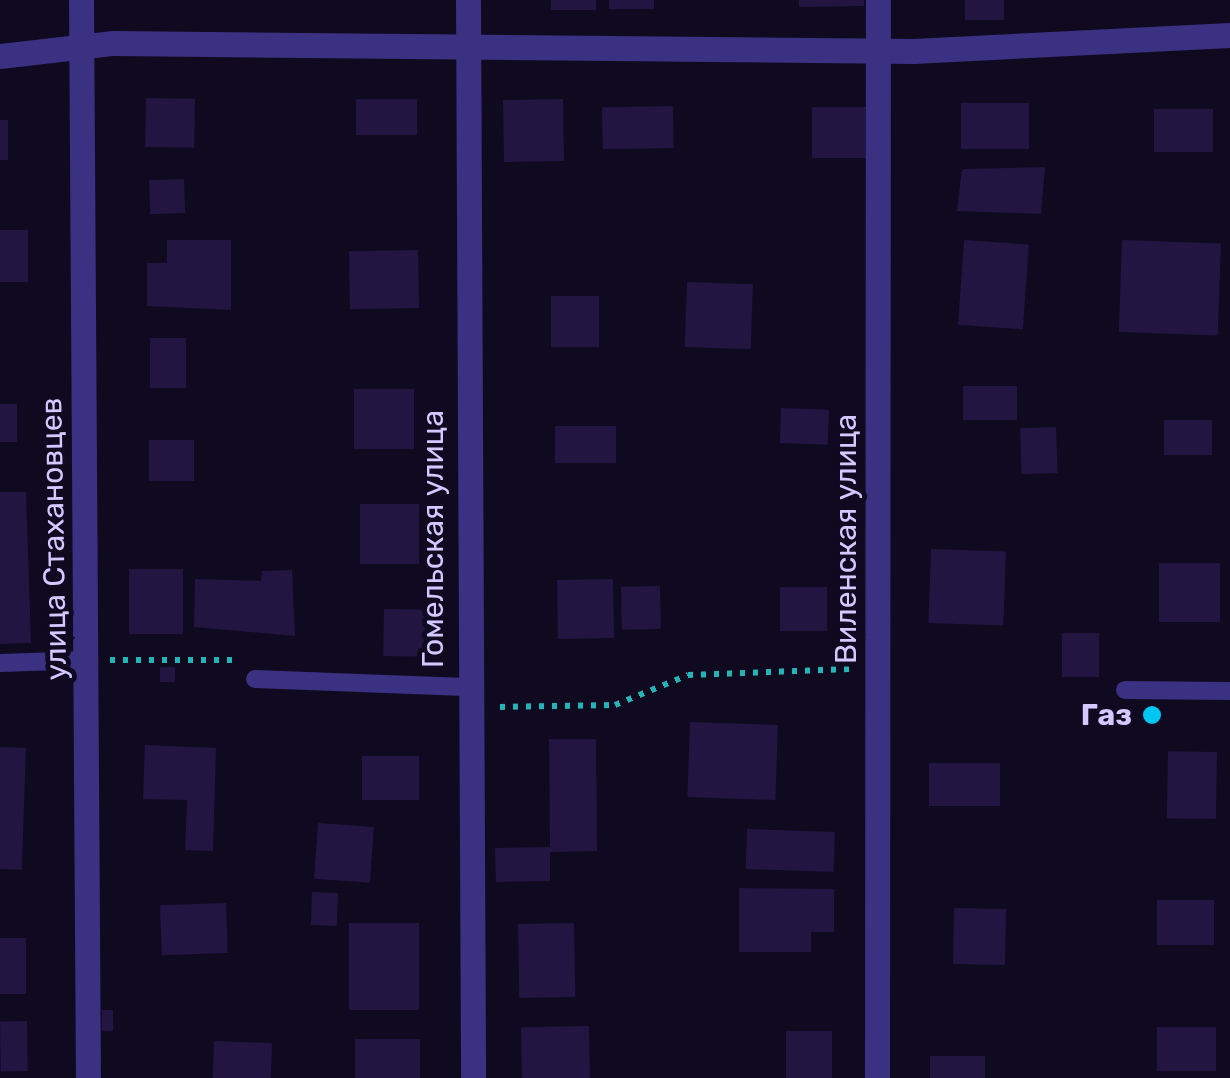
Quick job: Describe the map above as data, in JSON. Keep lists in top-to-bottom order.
{
  "streets": {
    "street": ["улица Стахановцев", "Гомельская улица", "Виленская улица"]
  },
  "places": ["Газ"]
}
